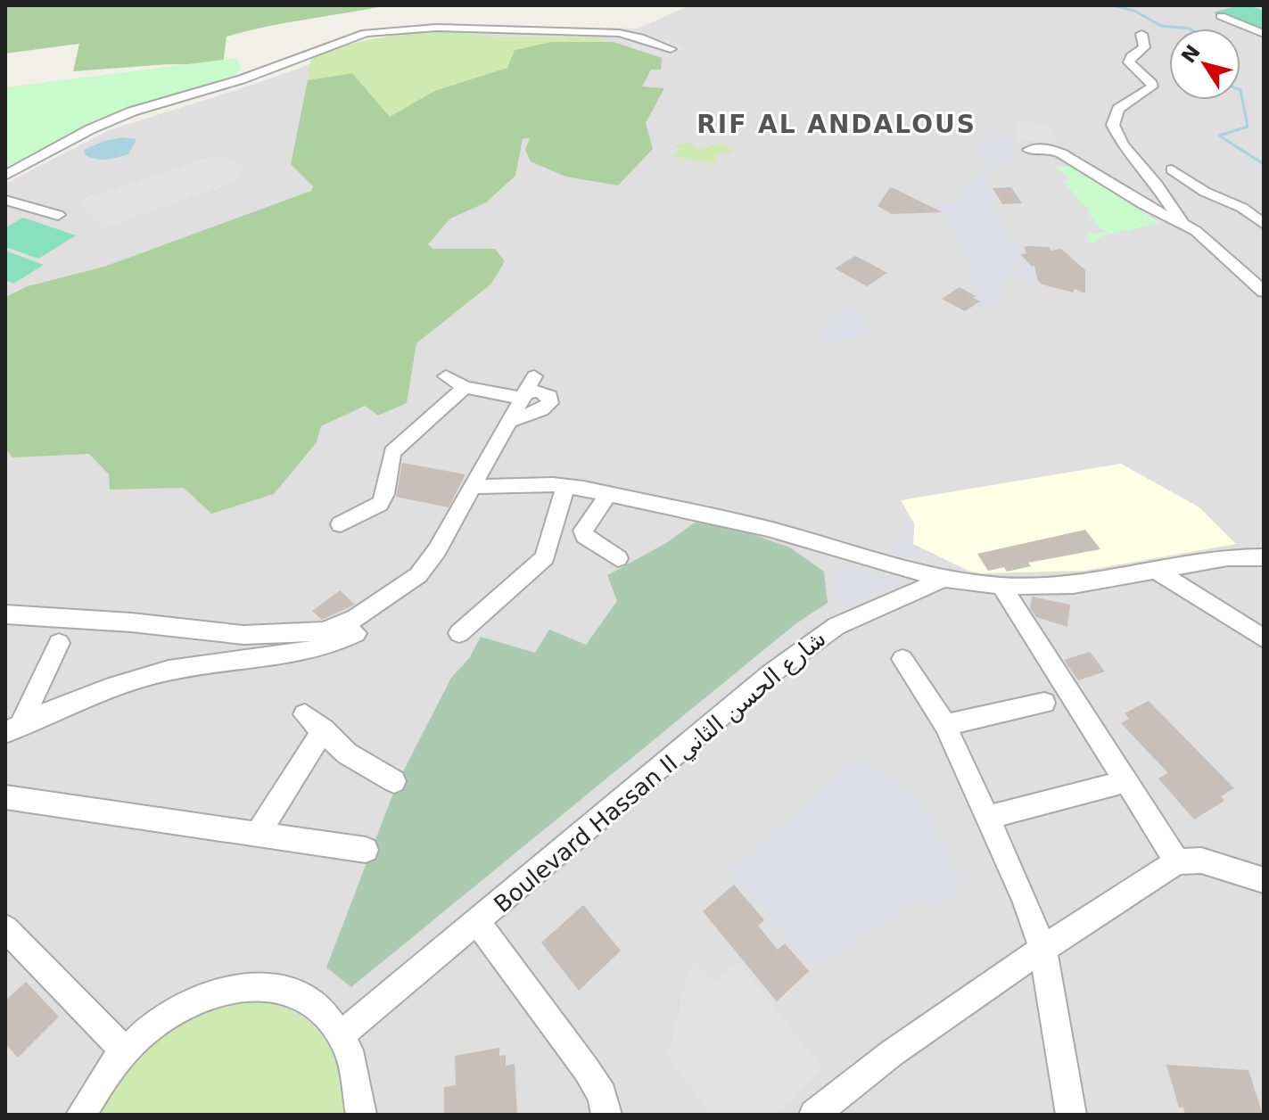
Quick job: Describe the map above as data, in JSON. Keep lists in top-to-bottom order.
{
  "streets": {
    "street": ["Boulevard Hassan II شارع الحسن الثاني"]
  },
  "districts": ["RIF AL ANDALOUS"],
  "north": "top left"
}
